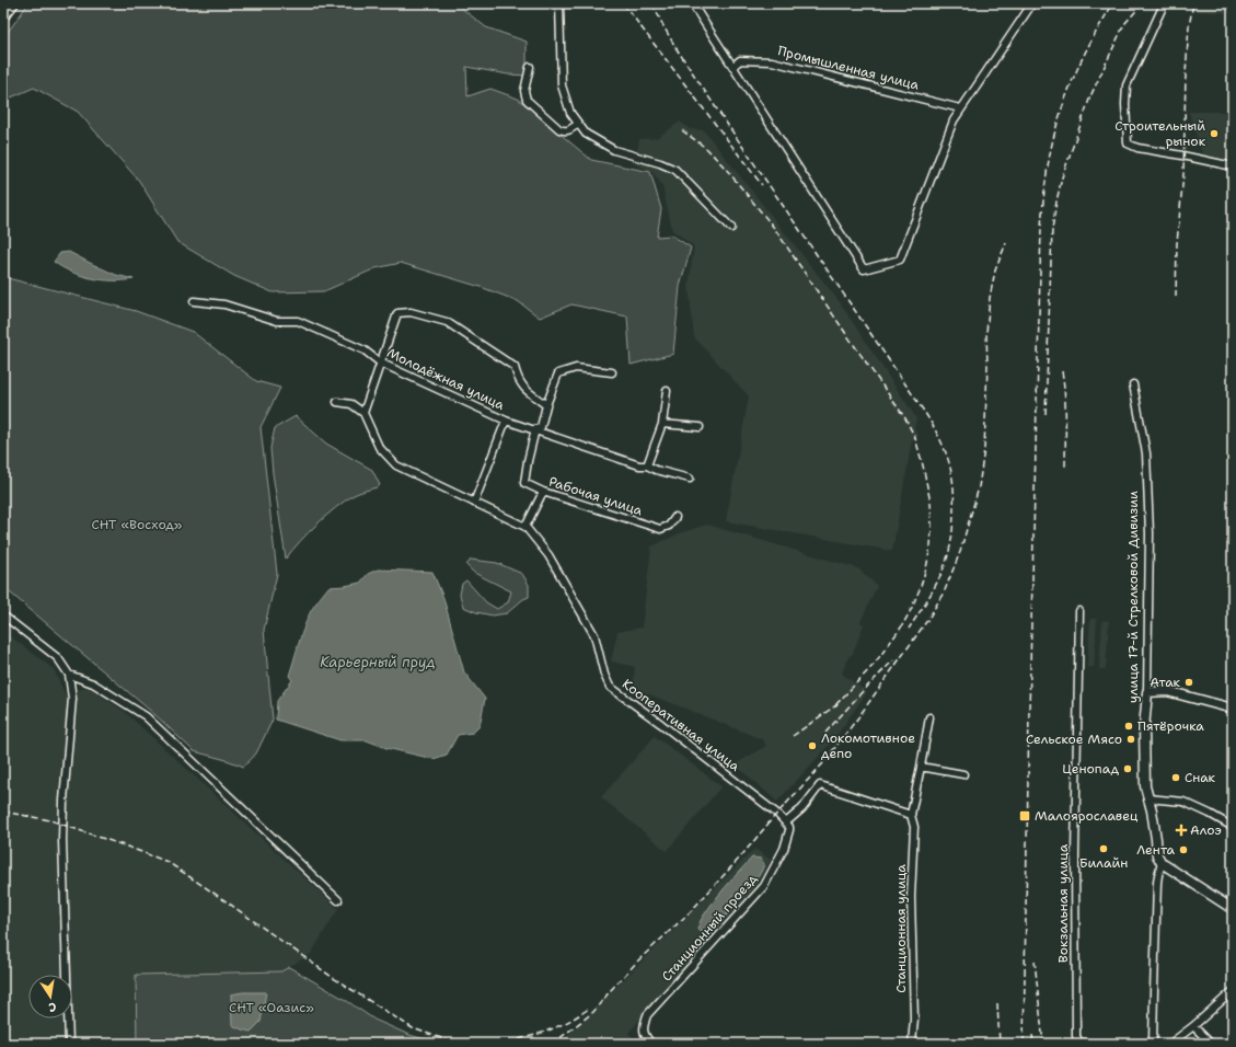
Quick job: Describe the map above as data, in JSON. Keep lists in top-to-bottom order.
{
  "streets": {
    "main road": ["улица 17-й Стрелковой Дивизии"],
    "street": [
      "Промышленная улица",
      "Молодёжная улица",
      "Рабочая улица",
      "Кооперативная улица",
      "Вокзальная улица",
      "Станционный проезд",
      "Станционная улица"
    ]
  },
  "crossings": [
    ["Молодёжная улица", "Рабочая улица"],
    ["Кооперативная улица", "Станционный проезд"]
  ],
  "water": ["Карьерный пруд"],
  "parks": ["СНТ «Восход»", "СНТ «Оазис»"],
  "places": {
    "other": [
      "Строительный рынок",
      "Атак",
      "Пятёрочка",
      "Сельское Мясо",
      "Локомотивное депо",
      "Ценопад",
      "Снак",
      "Билайн",
      "Лента"
    ],
    "transit": ["Малоярославец"],
    "health": ["Алоэ"]
  },
  "north": "bottom"
}
